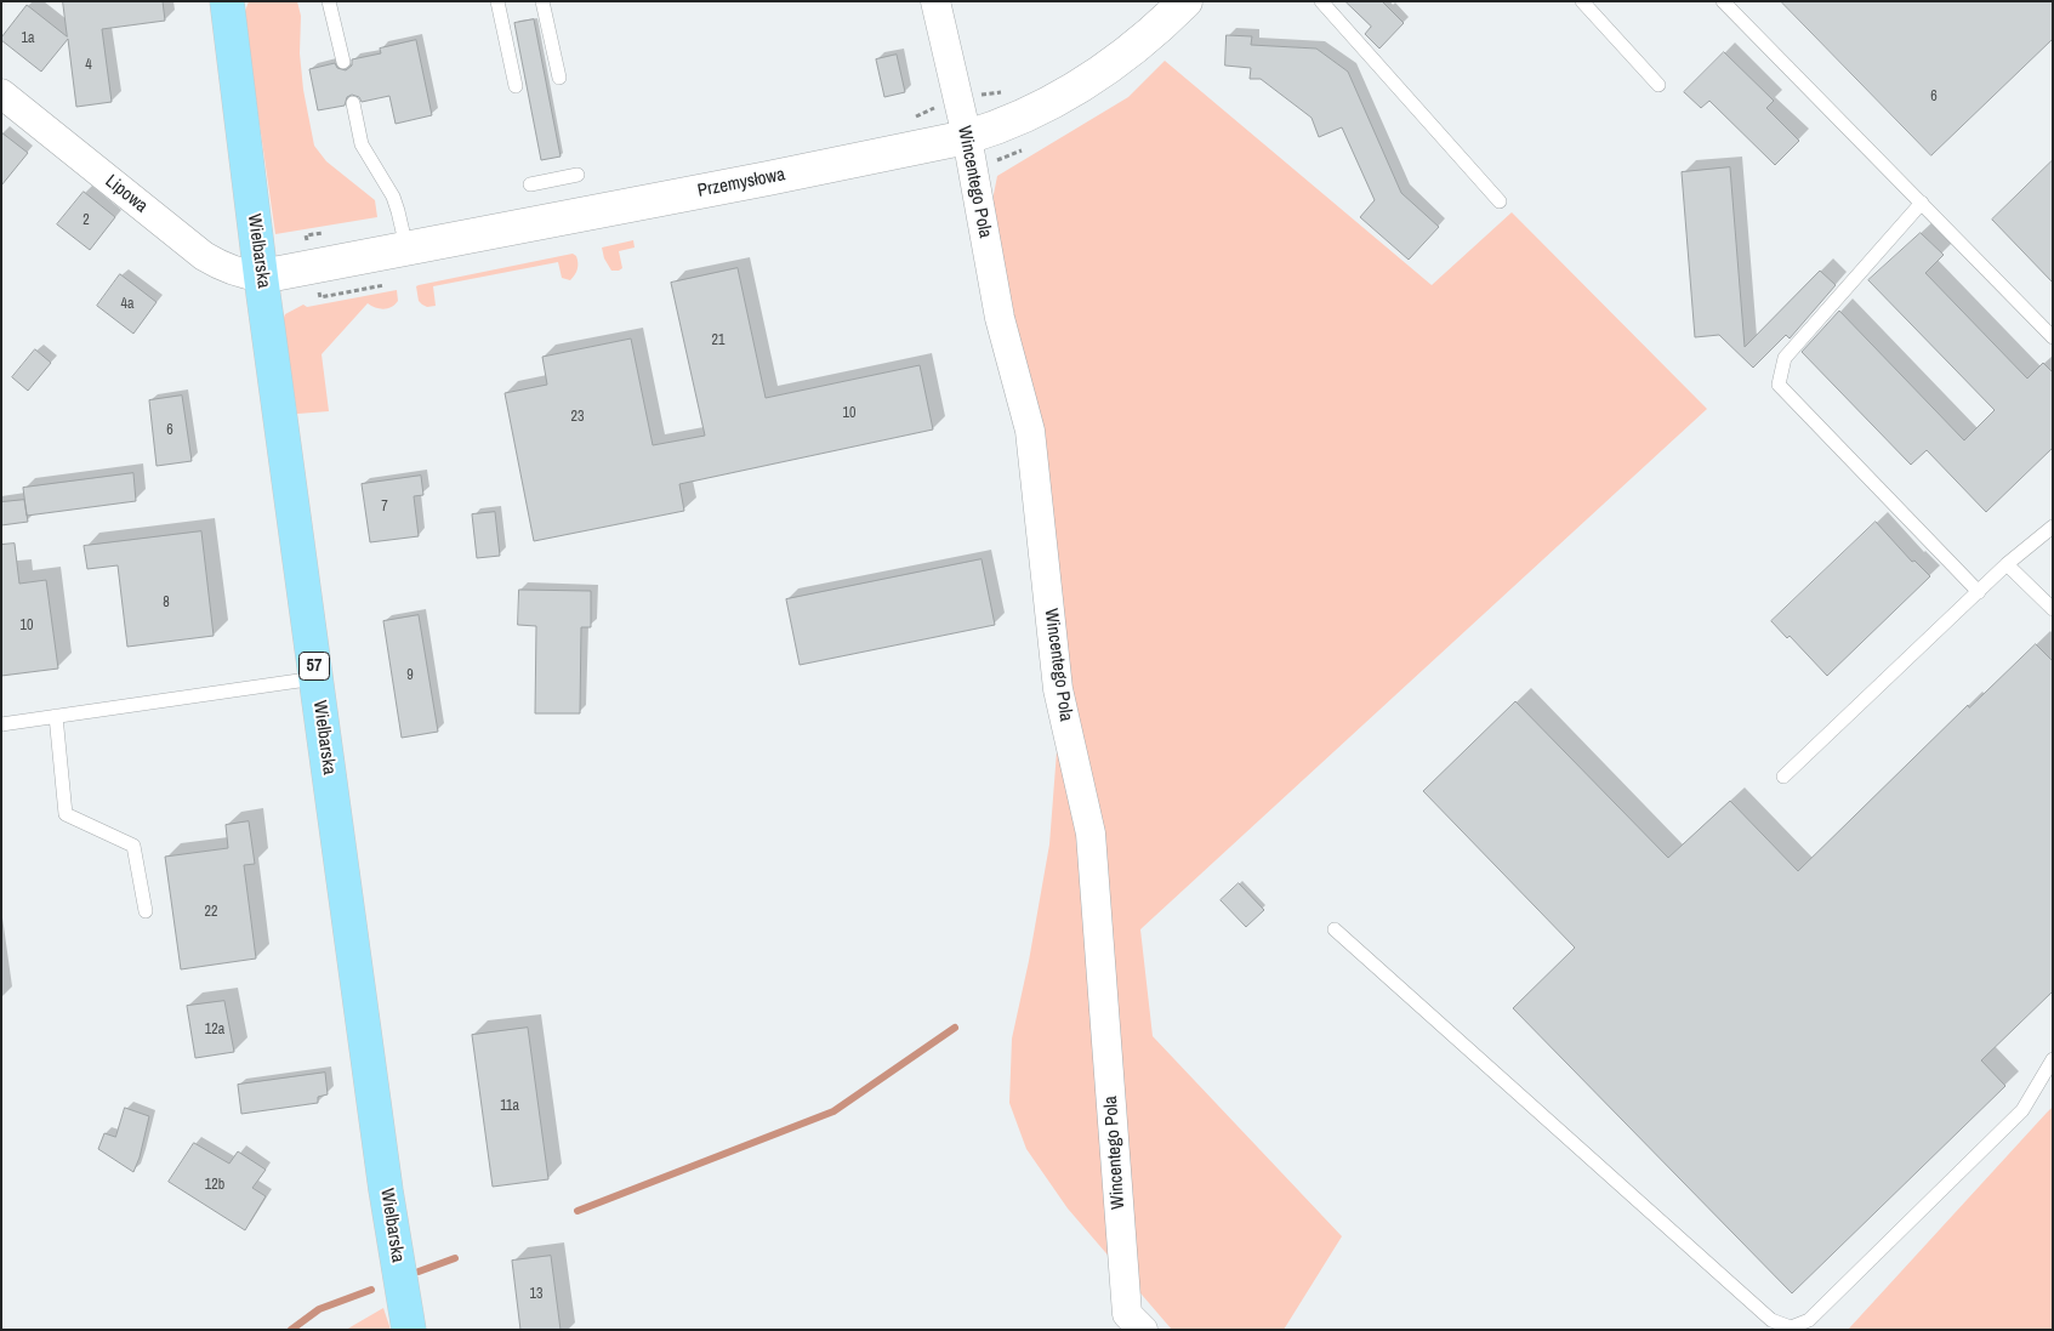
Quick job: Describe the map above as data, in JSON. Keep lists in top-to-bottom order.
{
  "streets": {
    "main road": ["Wielbarska", "57"],
    "street": ["Wincentego Pola", "Przemysłowa", "Lipowa"]
  },
  "crossings": [
    ["Wincentego Pola", "Przemysłowa"],
    ["Przemysłowa", "Lipowa"],
    ["Przemysłowa", "Wielbarska"],
    ["Lipowa", "Wielbarska"]
  ],
  "house_numbers": [
    "1a",
    "4",
    "6",
    "2",
    "4a",
    "21",
    "10",
    "23",
    "6",
    "7",
    "8",
    "10",
    "9",
    "22",
    "12a",
    "11a",
    "12b",
    "13"
  ]
}
